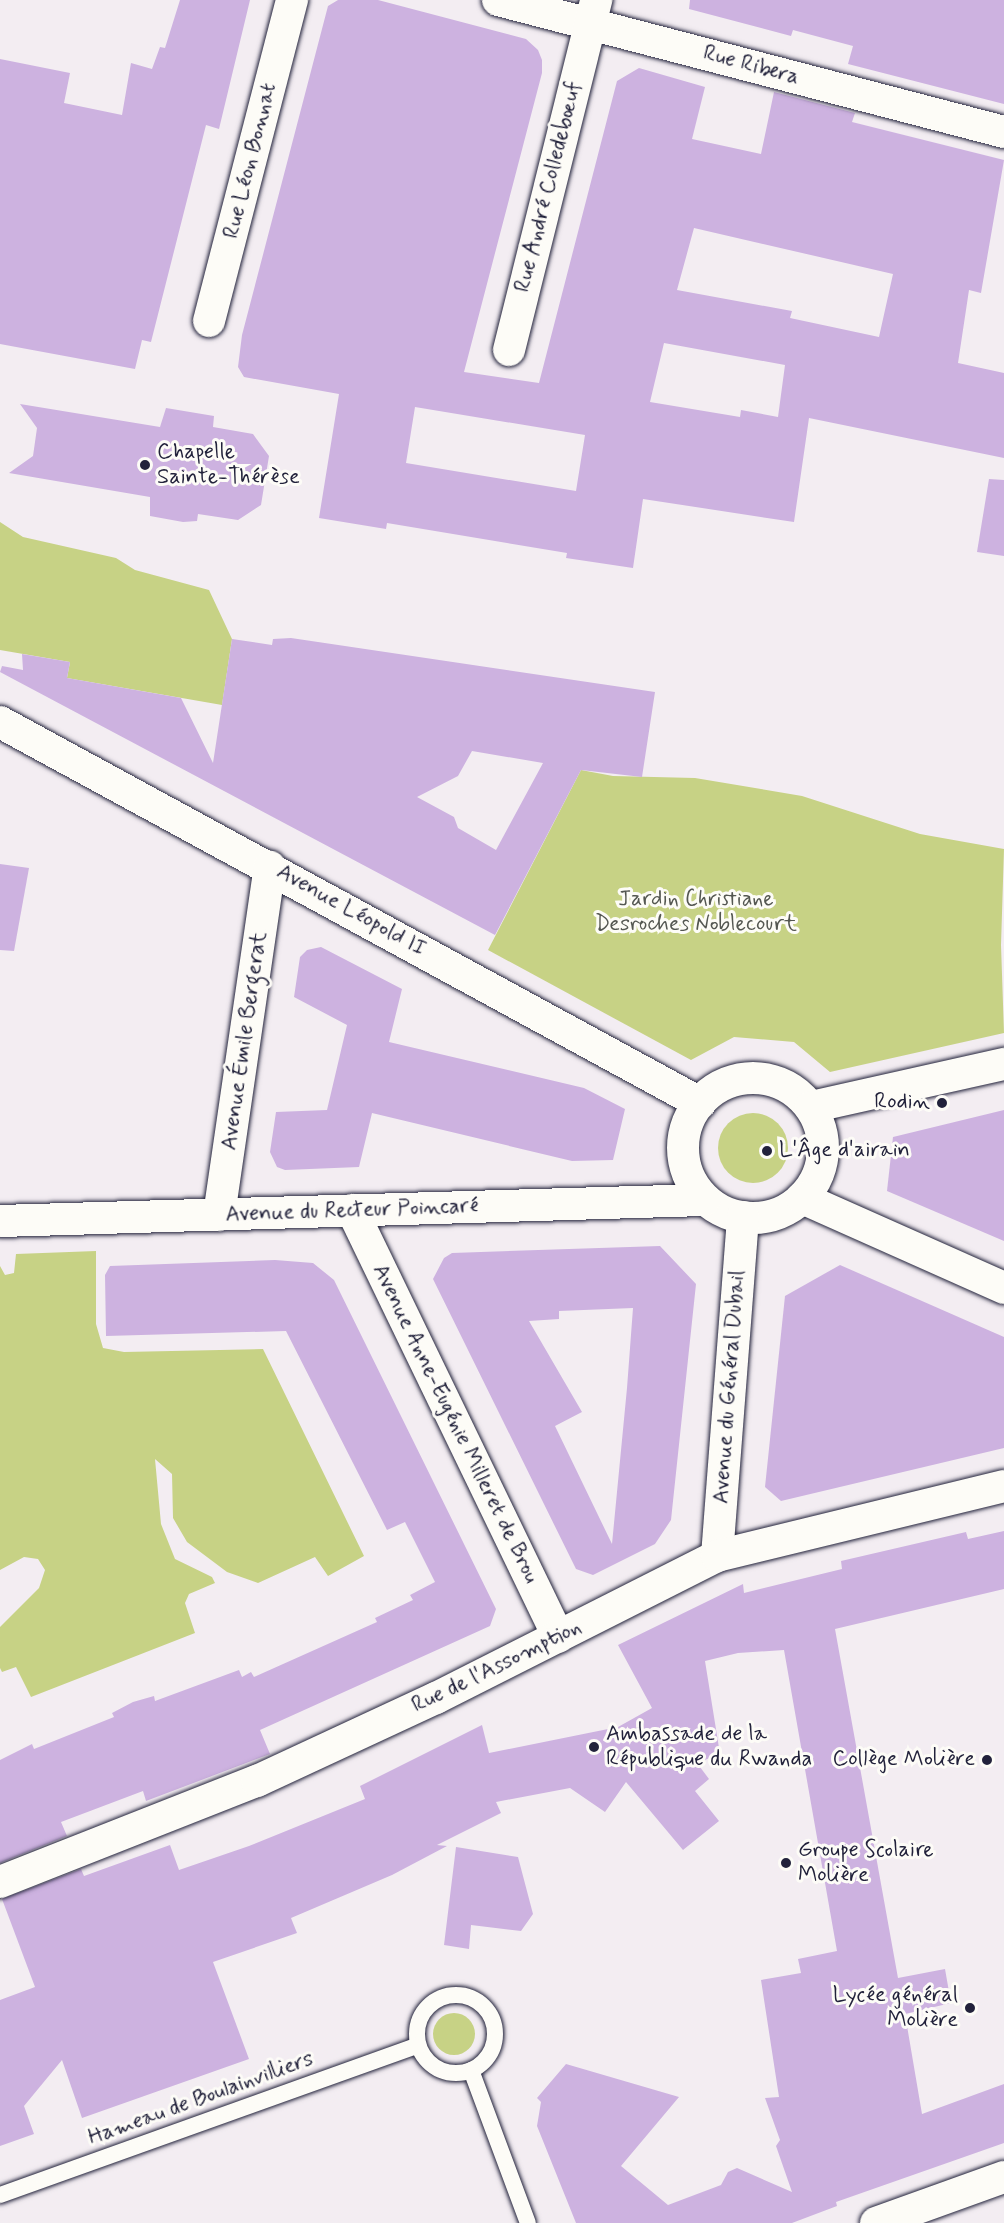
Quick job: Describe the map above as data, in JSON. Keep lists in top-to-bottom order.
{
  "streets": {
    "street": [
      "Rue Ribera",
      "Rue Léon Bonnat",
      "Rue André Colledebœuf",
      "Avenue Léopold II",
      "Avenue Émile Bergerat",
      "Avenue du Recteur Poincaré",
      "Avenue du Général Dubail",
      "Avenue Anne-Eugénie Milleret de Brou",
      "Rue de l'Assomption"
    ],
    "lane": ["Hameau de Boulainvilliers"]
  },
  "crossings": [
    ["Rue Ribera", "Rue André Colledebœuf"],
    ["Avenue Léopold II", "Avenue Émile Bergerat"],
    ["Avenue Léopold II", "Avenue du Recteur Poincaré"],
    ["Avenue Léopold II", "Avenue du Général Dubail"],
    ["Avenue Émile Bergerat", "Avenue du Recteur Poincaré"],
    ["Avenue du Recteur Poincaré", "Avenue du Général Dubail"],
    ["Avenue du Recteur Poincaré", "Avenue Anne-Eugénie Milleret de Brou"],
    ["Avenue du Général Dubail", "Rue de l'Assomption"],
    ["Avenue Anne-Eugénie Milleret de Brou", "Rue de l'Assomption"]
  ],
  "parks": ["Jardin Christiane Desroches Noblecourt"],
  "places": [
    "Chapelle Sainte-Thérèse",
    "Rodin",
    "L'Âge d'airain",
    "Ambassade de la République du Rwanda",
    "Collège Molière",
    "Groupe Scolaire Molière",
    "Lycée général Molière"
  ]
}
